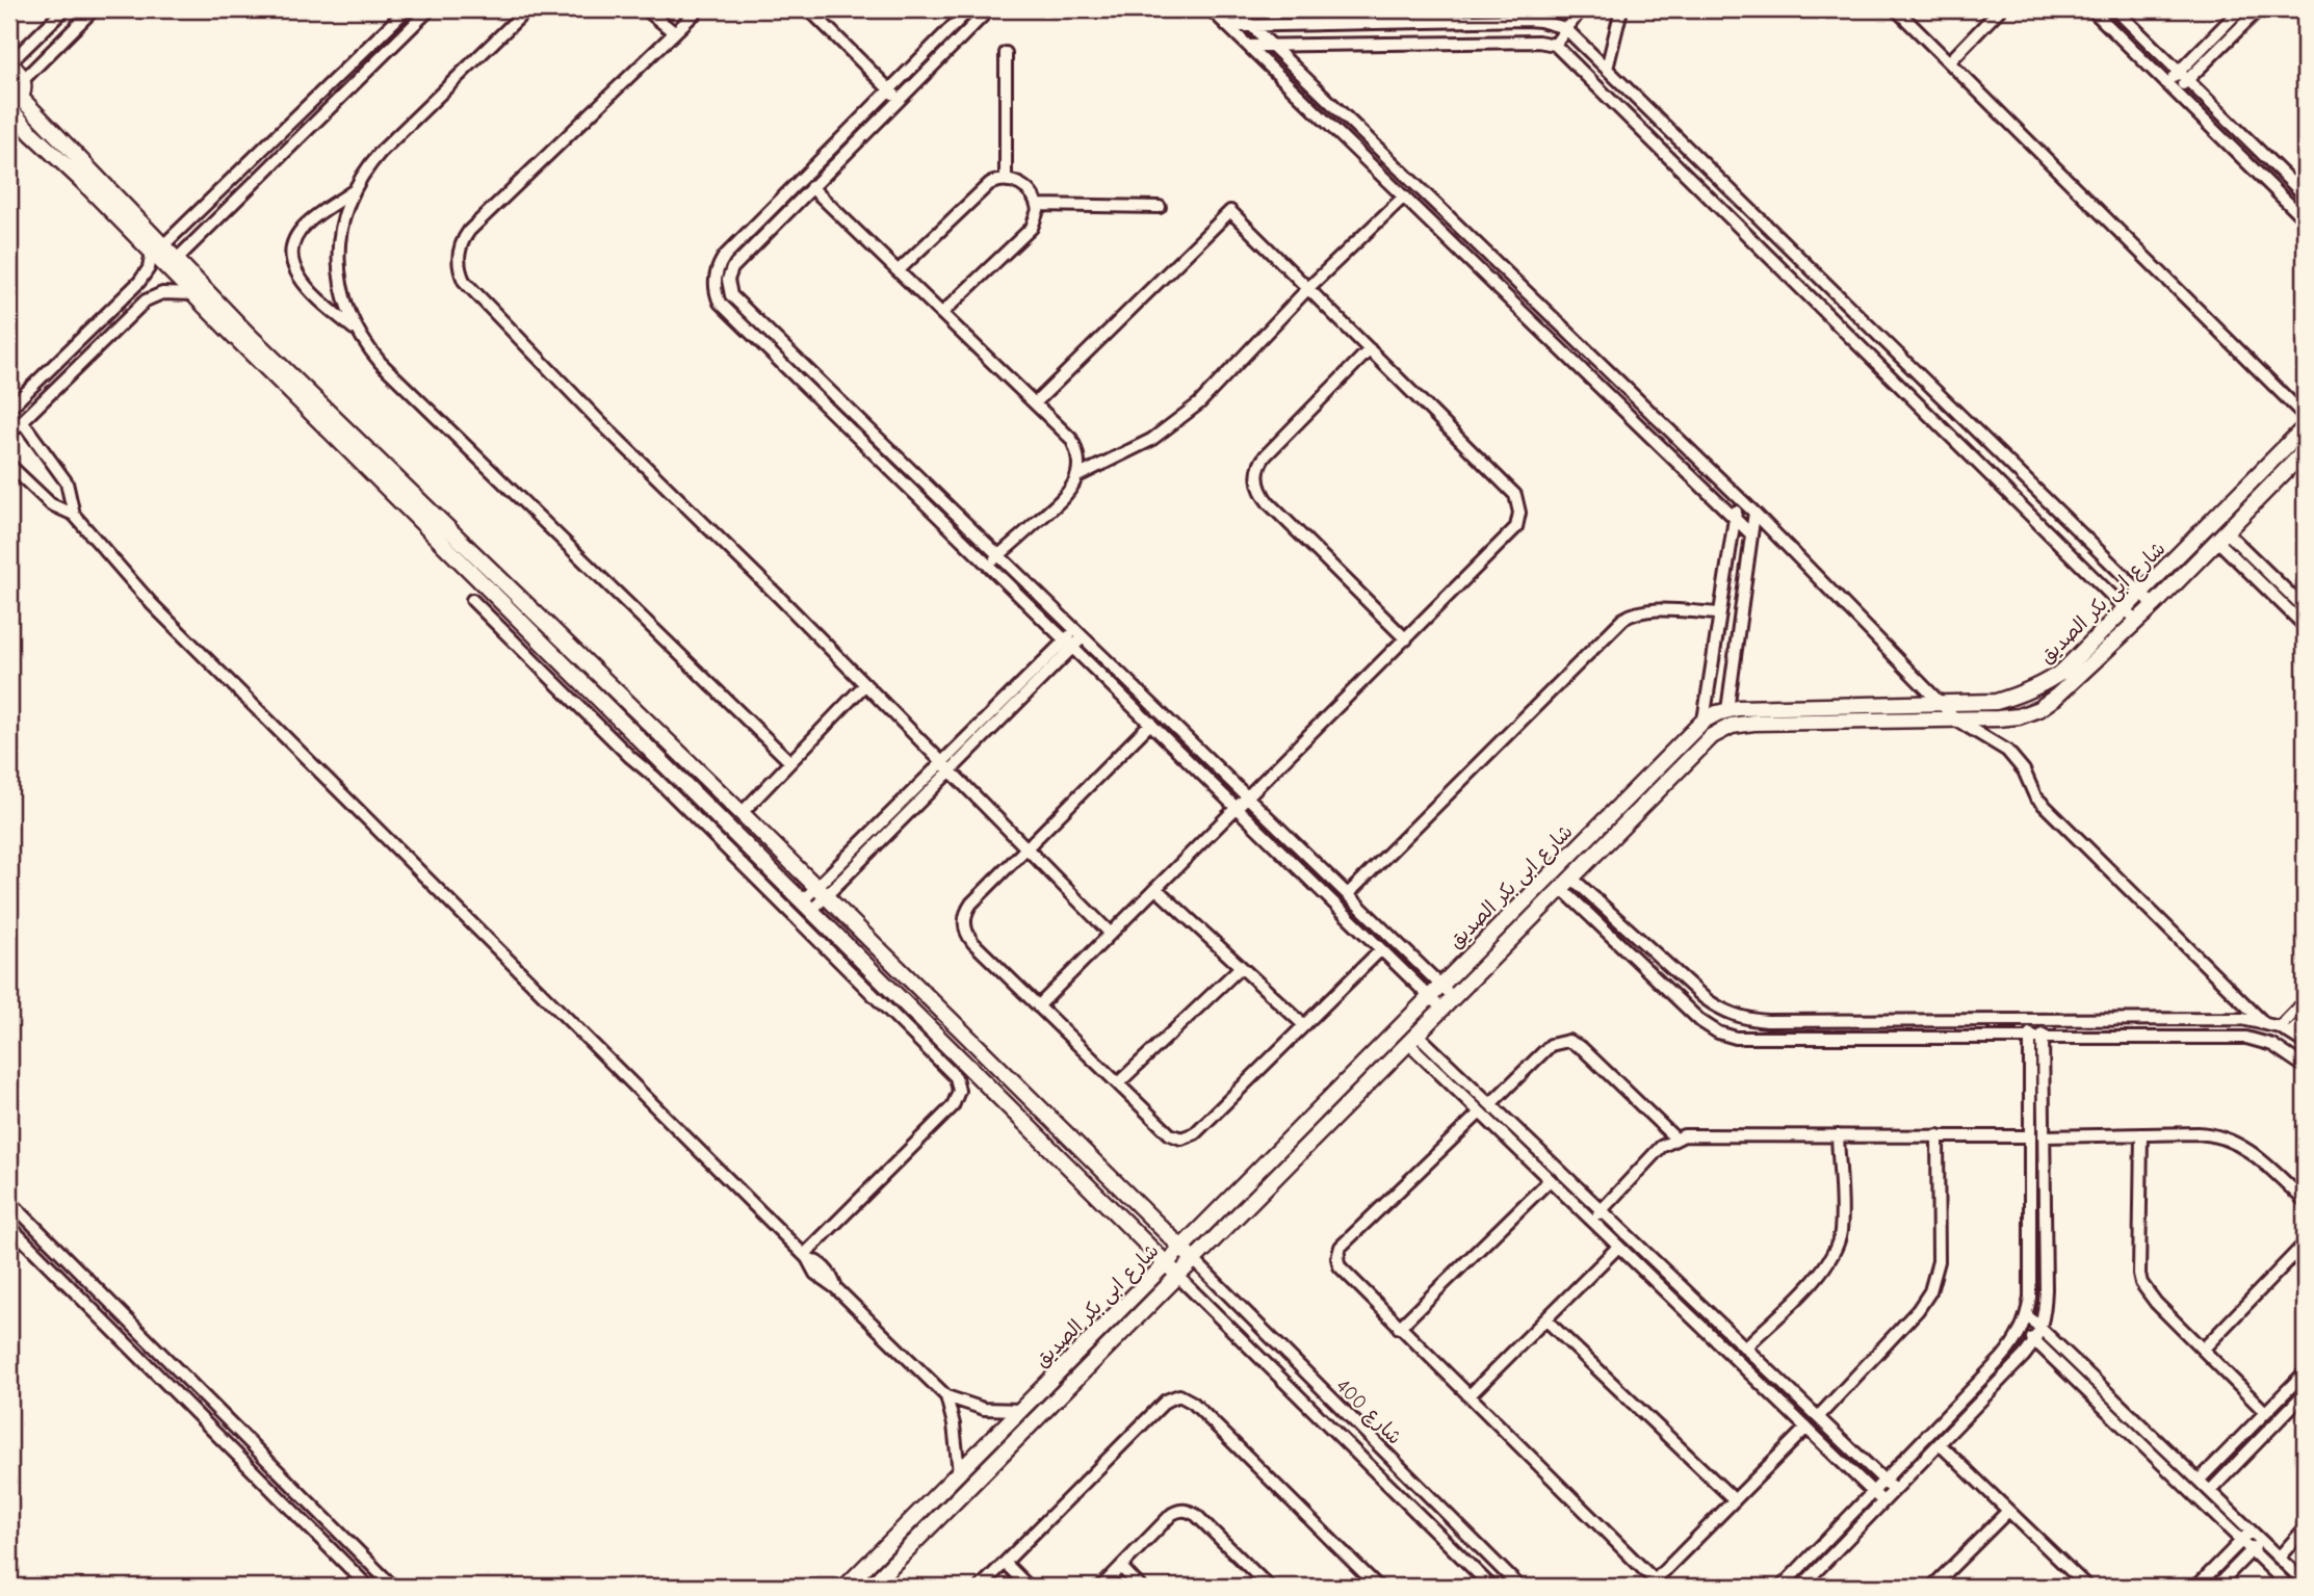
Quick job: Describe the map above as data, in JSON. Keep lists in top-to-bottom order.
{
  "streets": {
    "main road": ["شارع ابى بكر الصديق"],
    "street": ["شارع 400"]
  },
  "crossings": [
    ["شارع ابى بكر الصديق", "شارع 400"]
  ]
}
